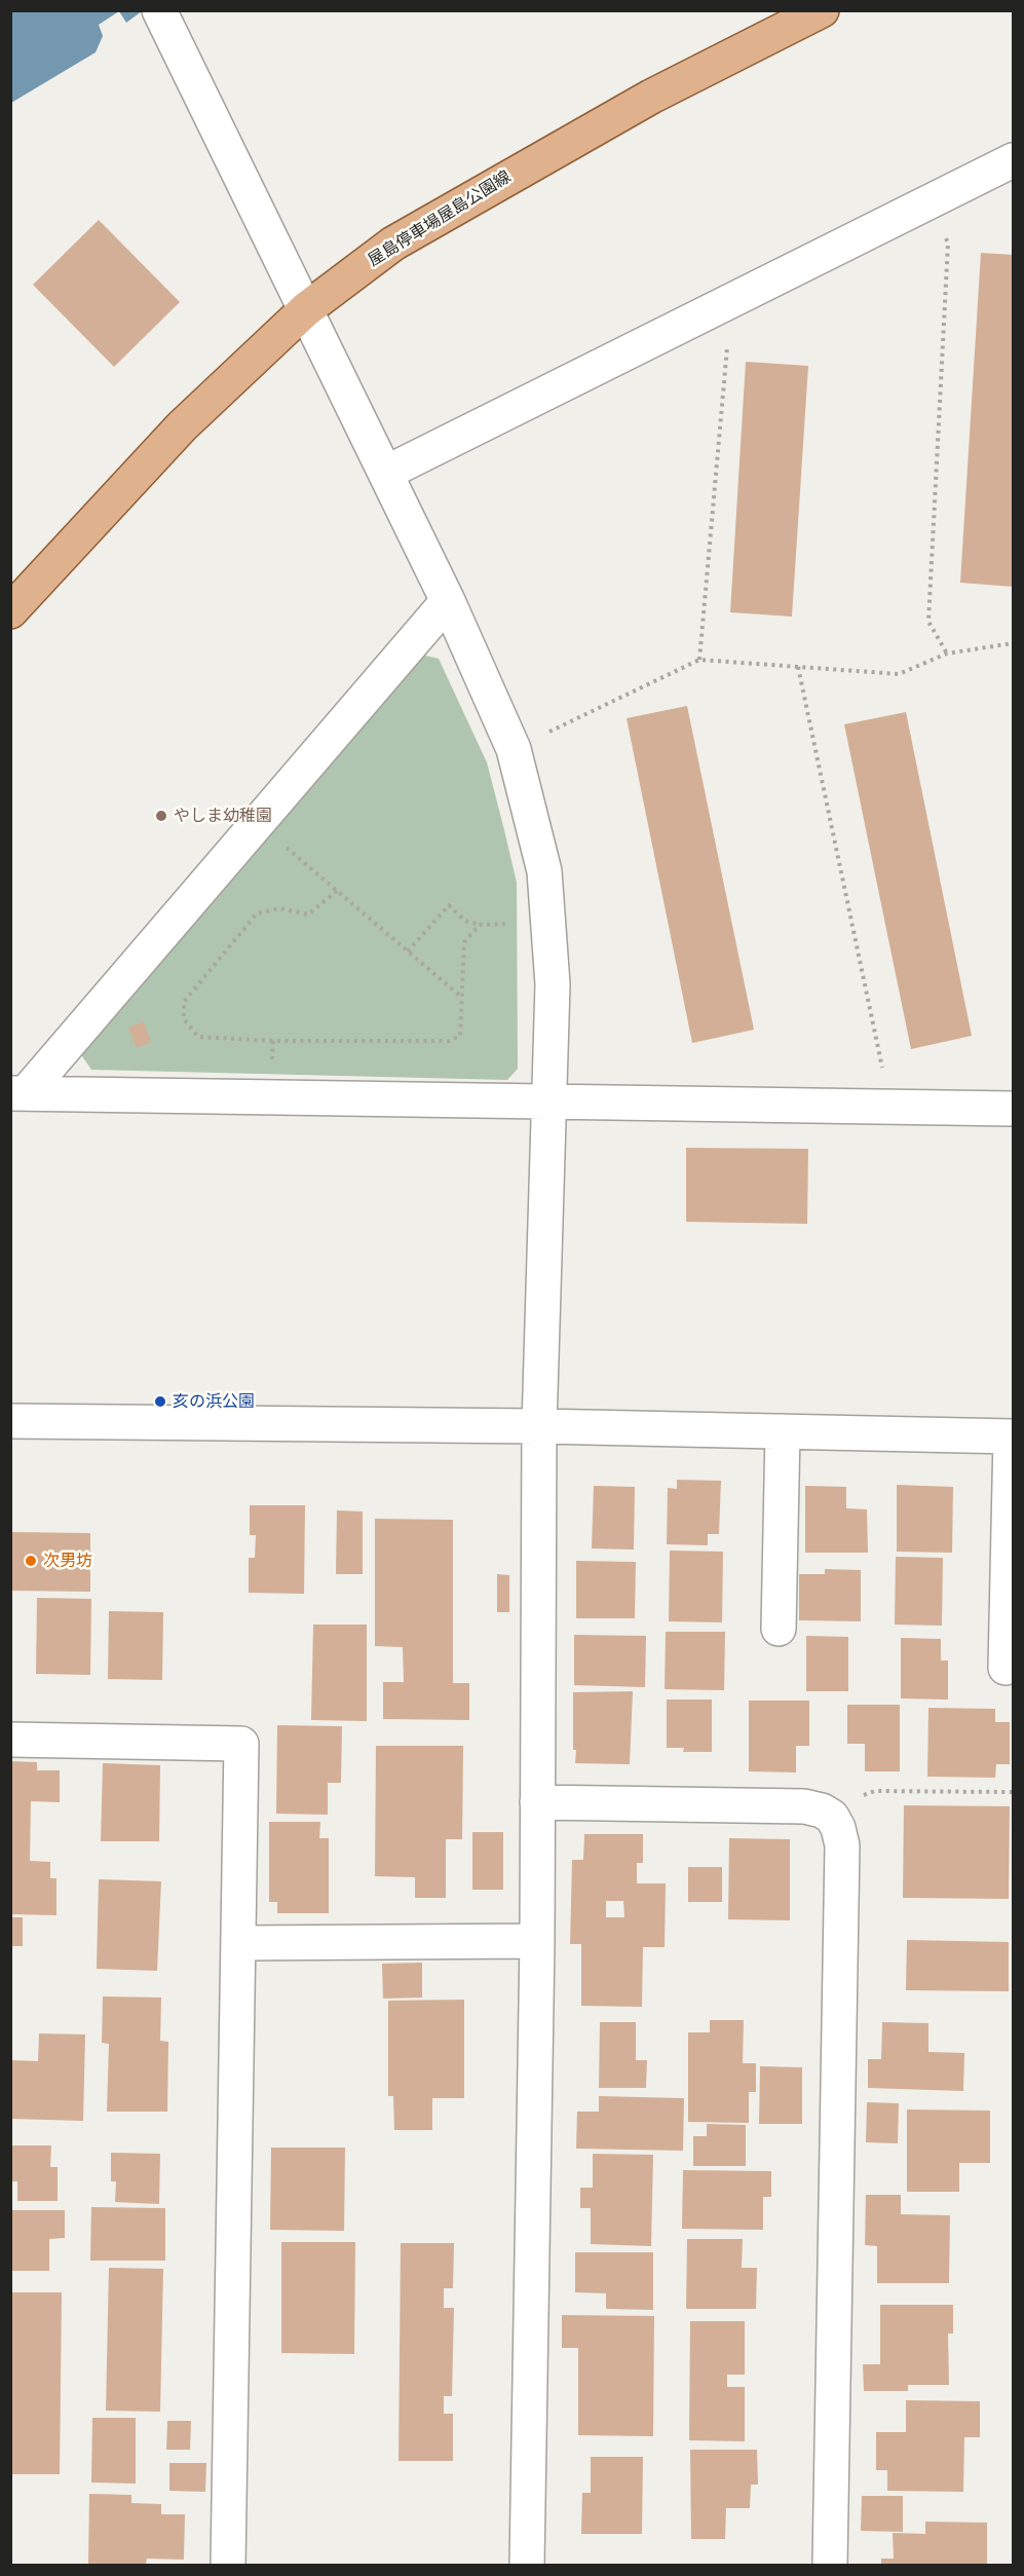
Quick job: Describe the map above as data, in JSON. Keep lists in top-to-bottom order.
{
  "streets": {
    "main road": ["屋島停車場屋島公園線"]
  },
  "places": ["やしま幼稚園", "亥の浜公園", "次男坊"]
}
